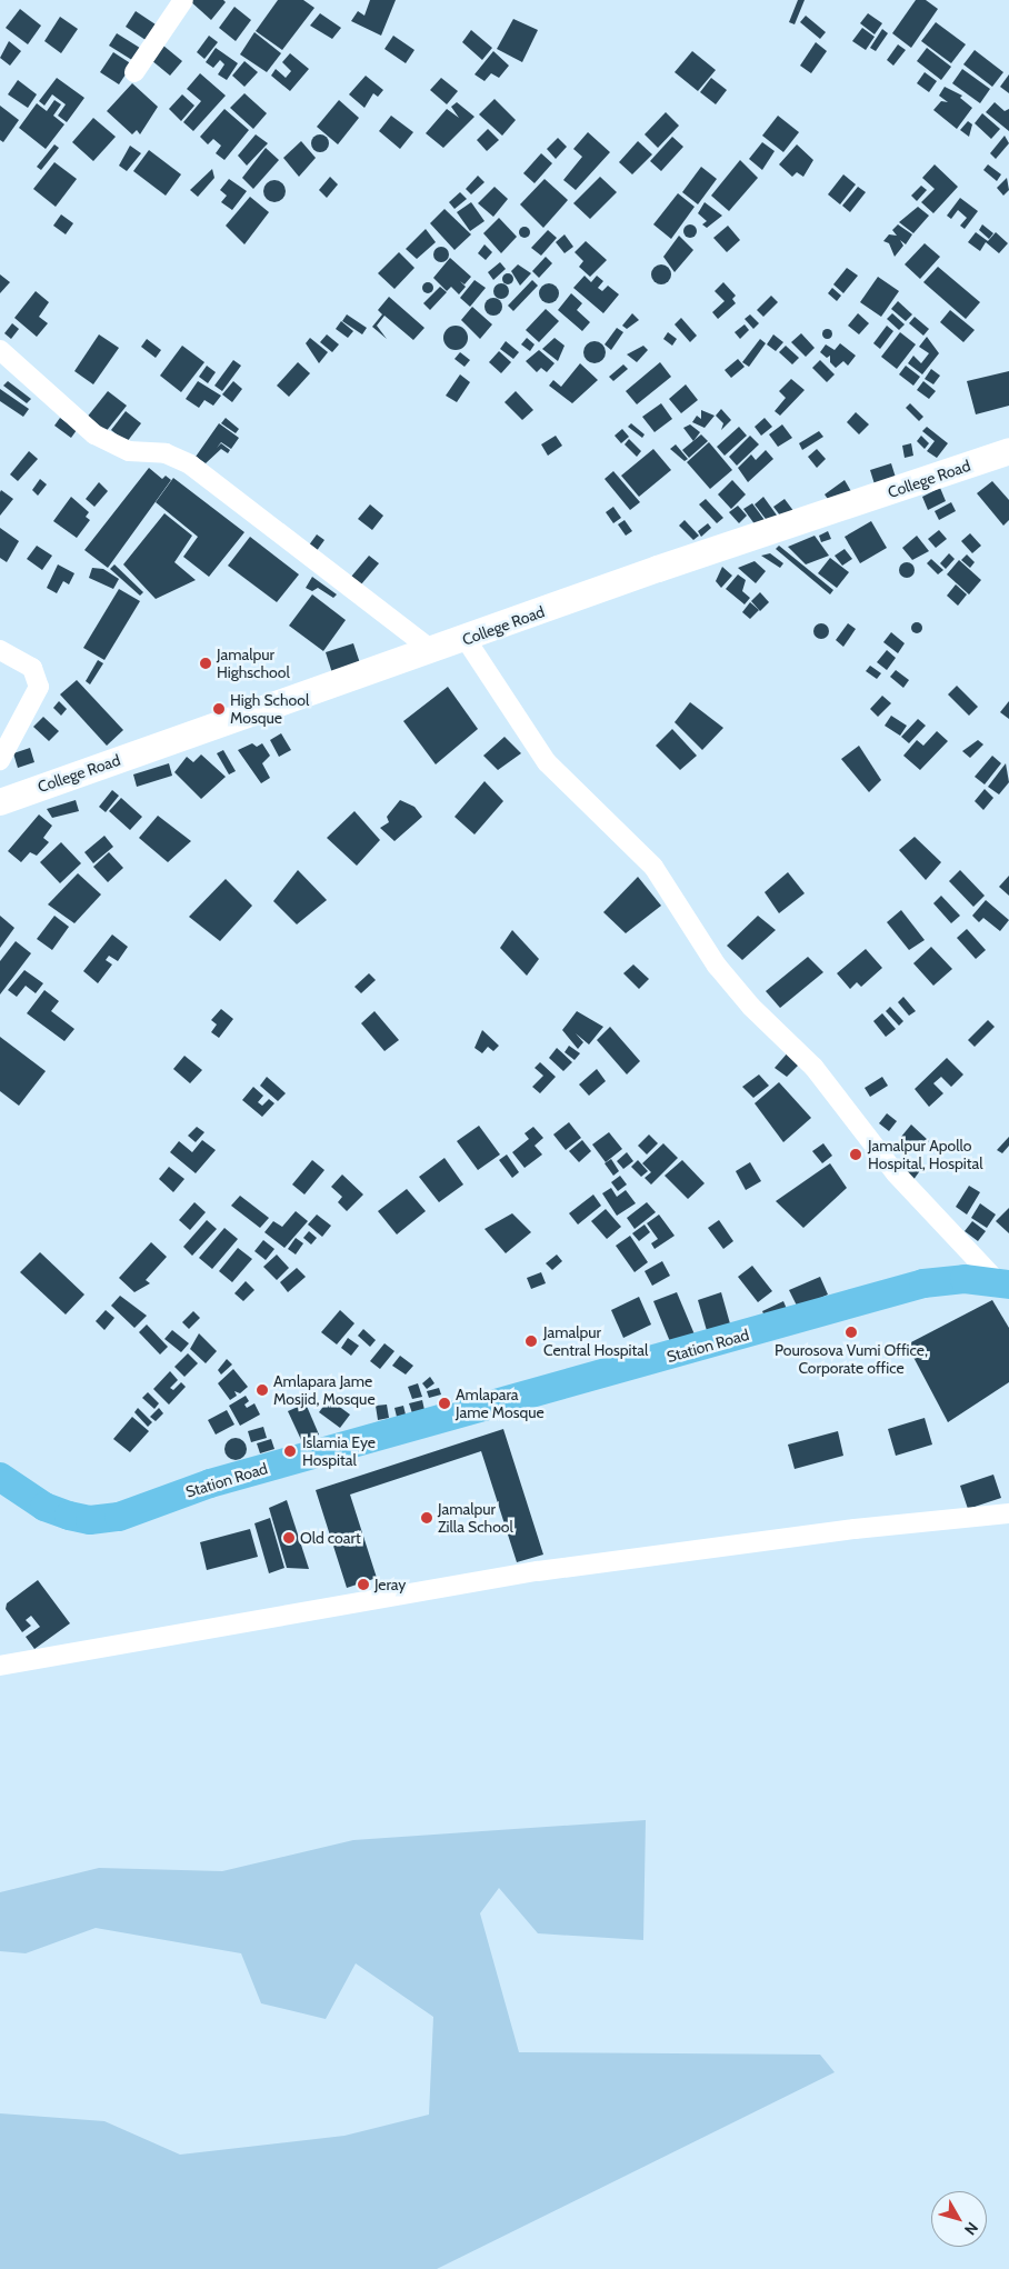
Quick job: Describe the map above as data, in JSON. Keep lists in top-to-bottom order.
{
  "streets": {
    "main road": ["College Road", "Station Road"]
  },
  "places": [
    "Jamalpur Highschool",
    "High School Mosque",
    "Jamalpur Apollo Hospital, Hospital",
    "Pourosova Vumi Office, Corporate office",
    "Jamalpur Central Hospital",
    "Amlapara Jame Mosjid, Mosque",
    "Amlapara Jame Mosque",
    "Islamia Eye Hospital",
    "Jamalpur Zilla School",
    "Old coart",
    "Jeray"
  ],
  "north": "bottom right"
}
